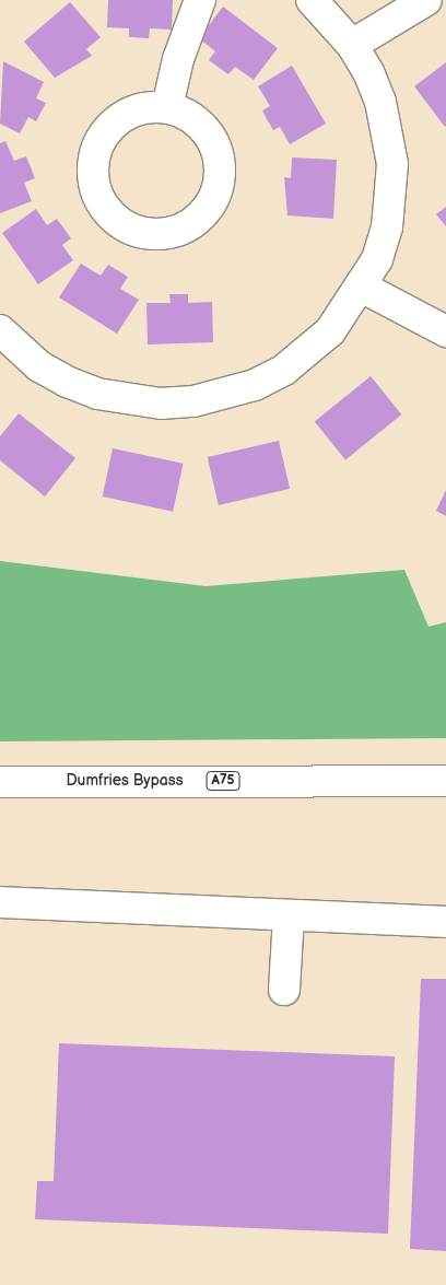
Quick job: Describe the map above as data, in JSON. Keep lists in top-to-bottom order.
{
  "streets": {
    "main road": ["Dumfries Bypass", "A75"]
  }
}
